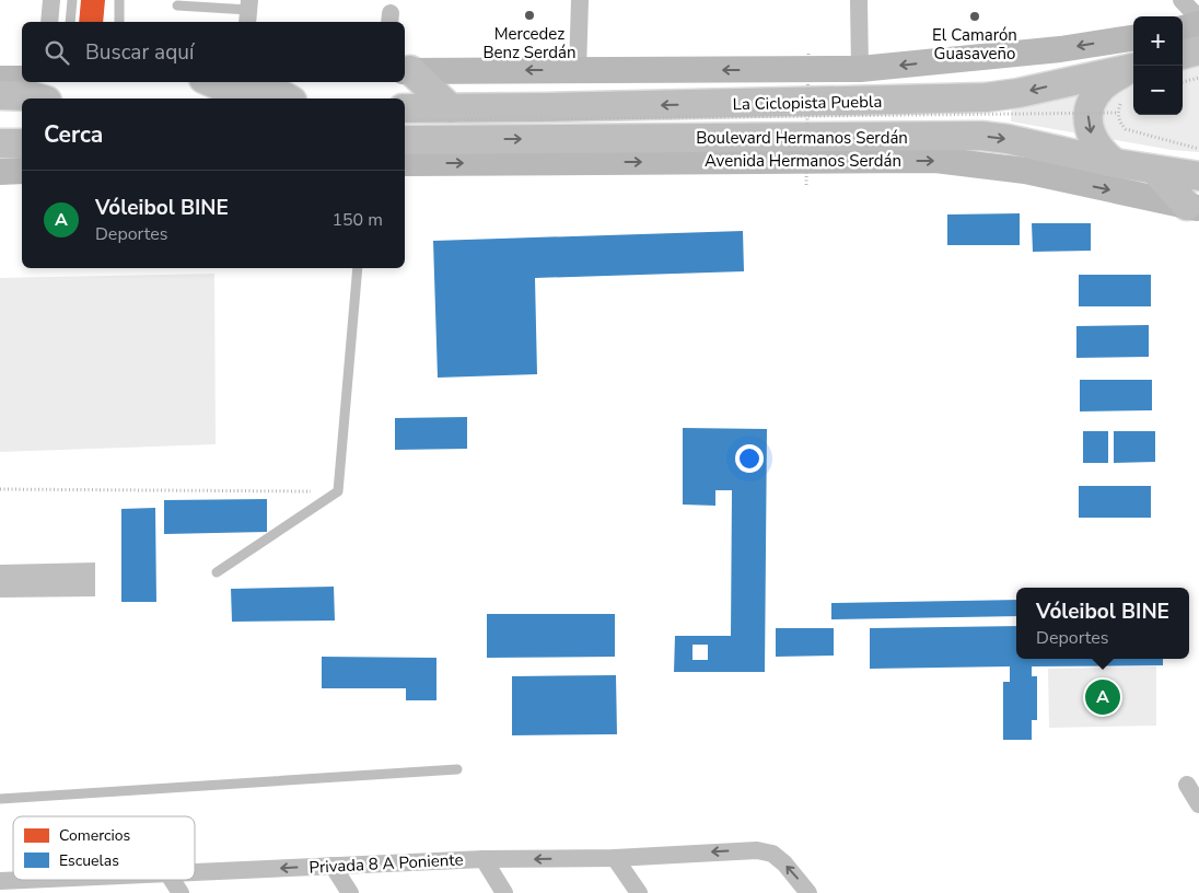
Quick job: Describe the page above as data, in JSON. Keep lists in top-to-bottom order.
{
  "streets": {
    "main road": ["Boulevard Hermanos Serdán", "Avenida Hermanos Serdán"],
    "street": ["Privada 8 A Poniente"],
    "path": ["La Ciclopista Puebla"]
  },
  "one_way": ["Privada 8 A Poniente"],
  "places": ["Mercedez Benz Serdán", "El Camarón Guasaveño"],
  "legend": ["Comercios", "Escuelas"],
  "page": {
    "map_buttons": ["+", "−"],
    "search": "Buscar aquí",
    "heading": "Cerca",
    "list": [
      {
        "mark": "A",
        "name": "Vóleibol BINE",
        "note": "Deportes",
        "value": "150 m"
      }
    ],
    "popup": ["Vóleibol BINE", "Deportes"],
    "pins": "A"
  }
}
